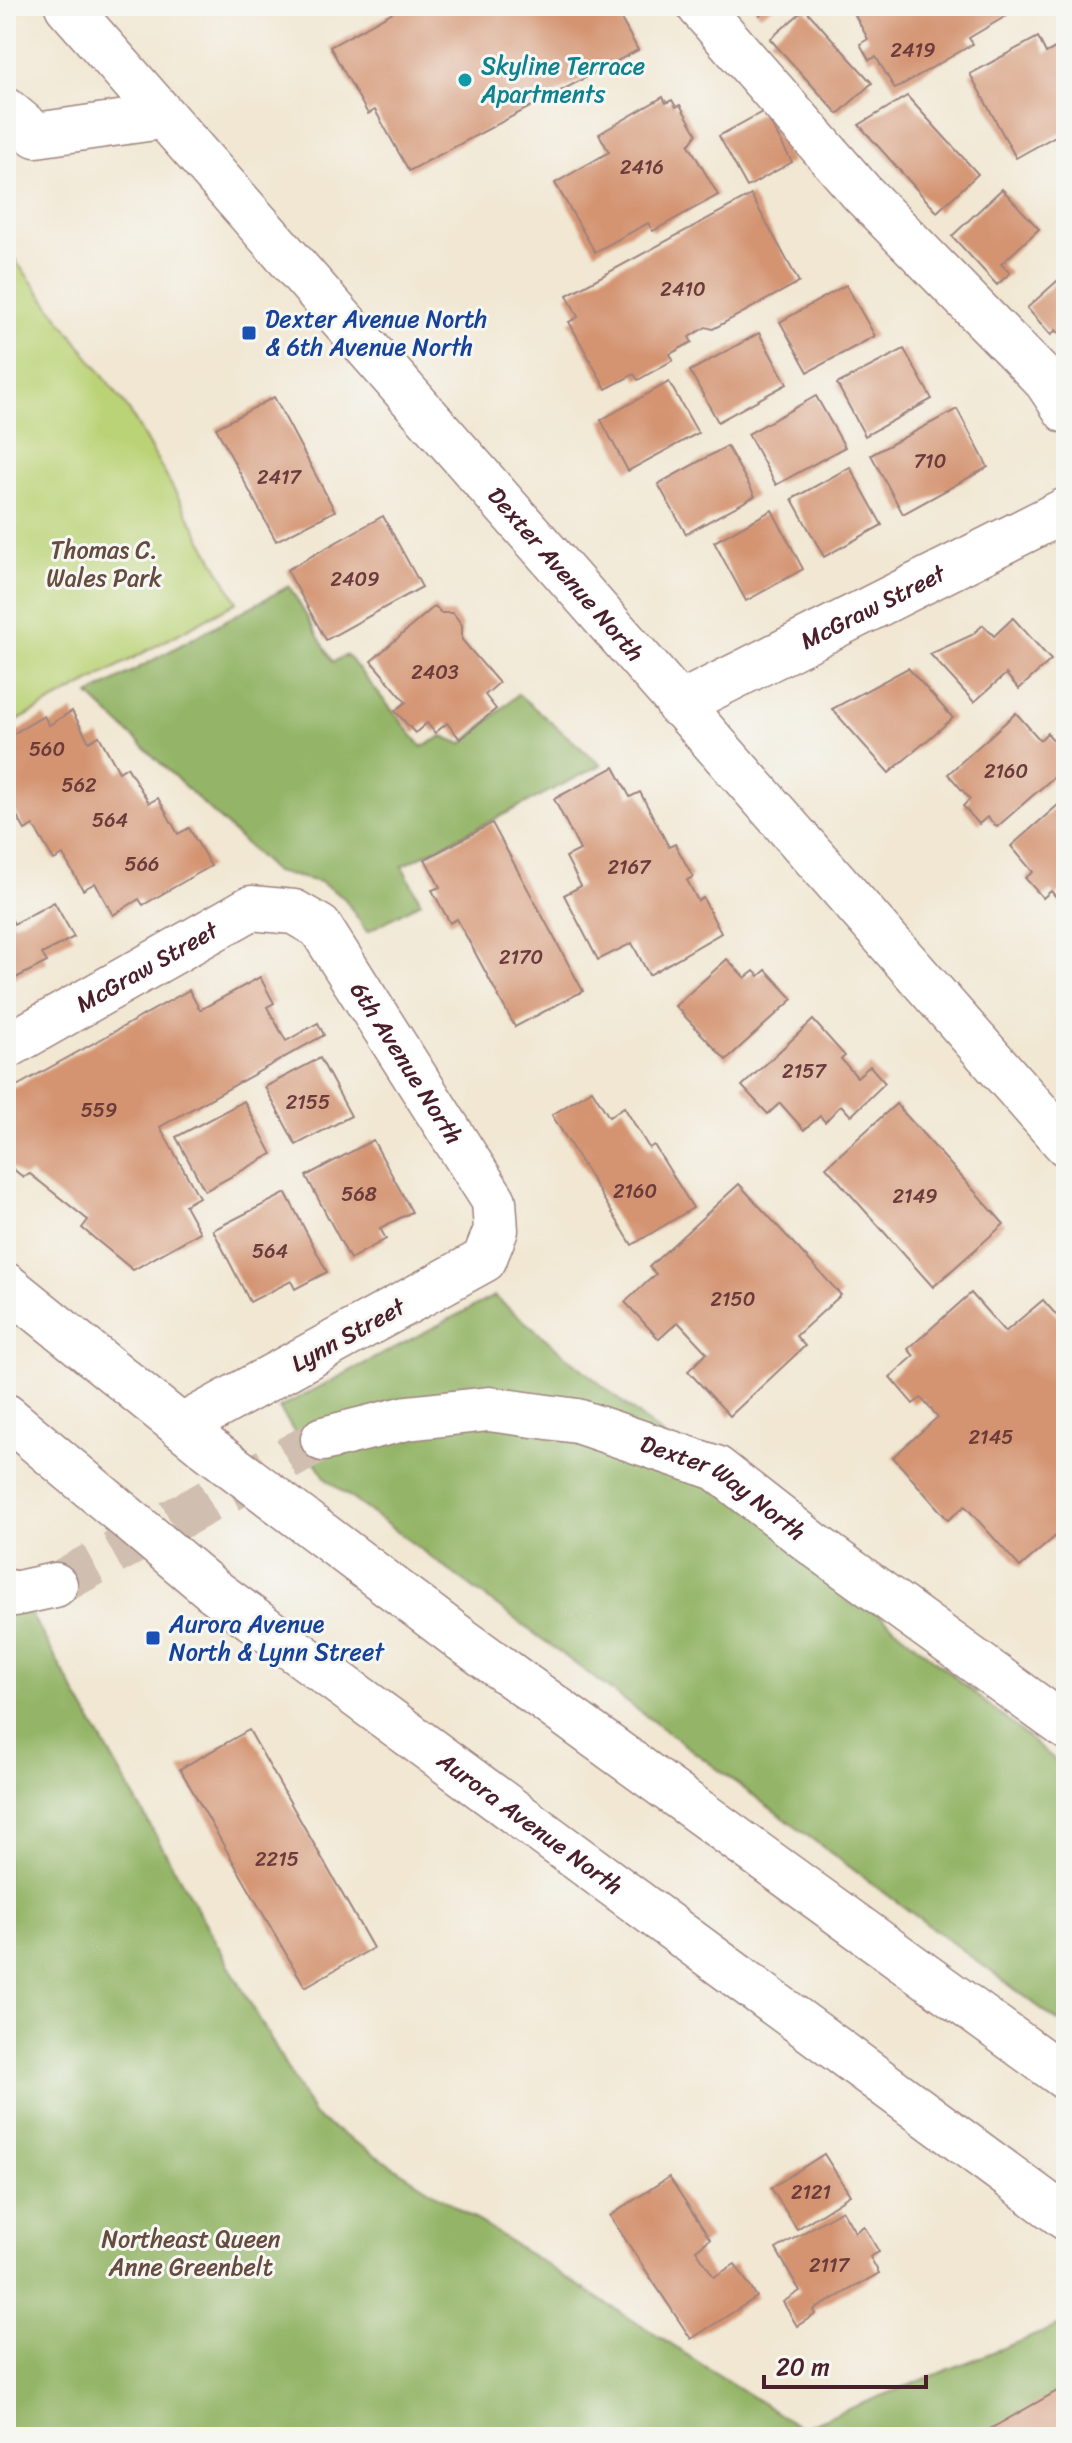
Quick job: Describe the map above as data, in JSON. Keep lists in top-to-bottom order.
{
  "streets": {
    "main road": [
      "Dexter Avenue North",
      "McGraw Street",
      "6th Avenue North",
      "Lynn Street",
      "Dexter Way North",
      "Aurora Avenue North"
    ]
  },
  "crossings": [
    ["Dexter Avenue North", "McGraw Street"],
    ["McGraw Street", "6th Avenue North"],
    ["6th Avenue North", "Lynn Street"]
  ],
  "parks": ["Thomas C. Wales Park", "Northeast Queen Anne Greenbelt"],
  "places": {
    "other": ["Skyline Terrace Apartments"],
    "transit": ["Dexter Avenue North & 6th Avenue North", "Aurora Avenue North & Lynn Street"]
  },
  "house_numbers": [
    "2419",
    "2416",
    "2410",
    "710",
    "2417",
    "2409",
    "2403",
    "560",
    "2160",
    "562",
    "564",
    "566",
    "2167",
    "2170",
    "2157",
    "2155",
    "559",
    "2160",
    "568",
    "2149",
    "564",
    "2150",
    "2145",
    "2215",
    "2121",
    "2117"
  ],
  "scale_bar": "20 m"
}
